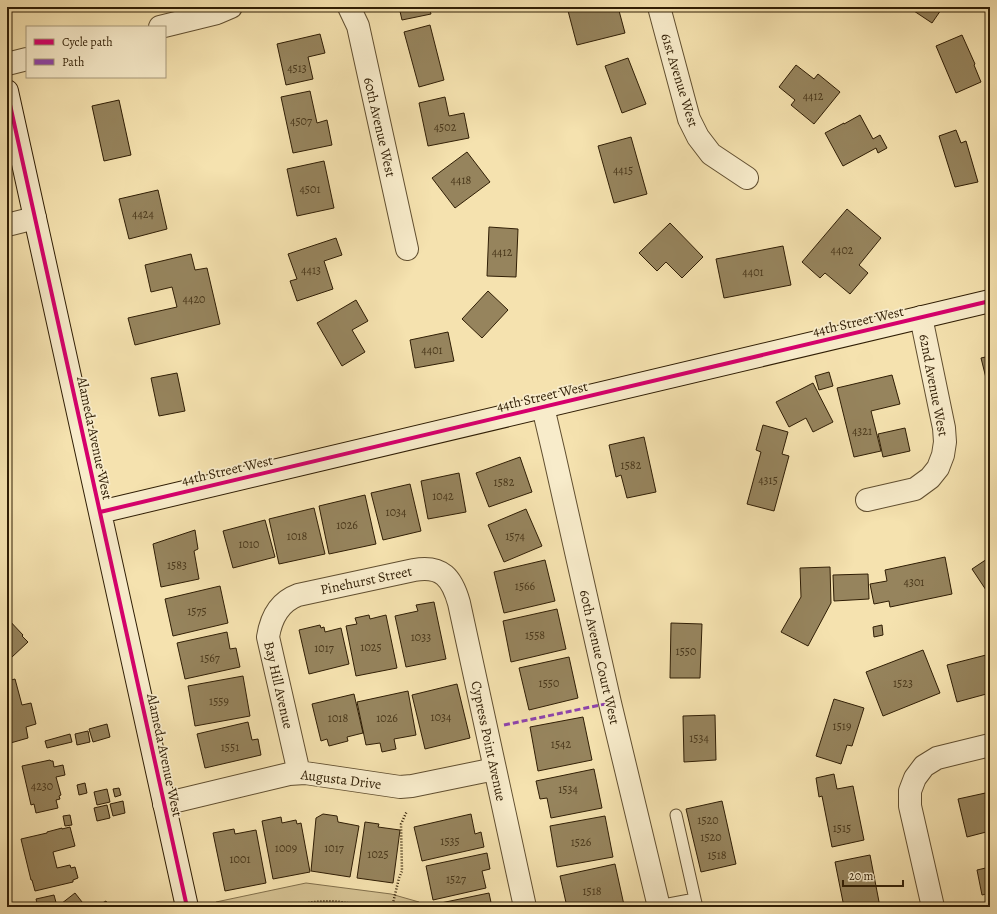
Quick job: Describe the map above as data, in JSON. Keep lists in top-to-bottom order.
{
  "streets": {
    "street": [
      "61st Avenue West",
      "60th Avenue West",
      "44th Street West",
      "62nd Avenue West",
      "Alameda Avenue West",
      "Pinehurst Street",
      "60th Avenue Court West",
      "Bay Hill Avenue",
      "Cypress Point Avenue",
      "Augusta Drive"
    ]
  },
  "crossings": [
    ["44th Street West", "62nd Avenue West"],
    ["44th Street West", "Alameda Avenue West"],
    ["44th Street West", "60th Avenue Court West"],
    ["Alameda Avenue West", "Augusta Drive"],
    ["Pinehurst Street", "Bay Hill Avenue"],
    ["Pinehurst Street", "Cypress Point Avenue"],
    ["Bay Hill Avenue", "Augusta Drive"],
    ["Cypress Point Avenue", "Augusta Drive"]
  ],
  "house_numbers": [
    "4513",
    "4412",
    "4507",
    "4502",
    "4415",
    "4418",
    "4501",
    "4424",
    "4402",
    "4412",
    "4413",
    "4401",
    "4420",
    "4401",
    "4321",
    "1582",
    "4315",
    "1582",
    "1042",
    "1034",
    "1026",
    "1018",
    "1574",
    "1010",
    "1583",
    "4301",
    "1566",
    "1575",
    "1558",
    "1033",
    "1025",
    "1017",
    "1550",
    "1567",
    "1550",
    "1523",
    "1559",
    "1034",
    "1018",
    "1026",
    "1519",
    "1534",
    "1542",
    "1551",
    "4230",
    "1534",
    "1520",
    "1515",
    "1520",
    "1535",
    "1526",
    "1009",
    "1017",
    "1025",
    "1518",
    "1001",
    "1527",
    "1518"
  ],
  "legend": ["Cycle path", "Path"],
  "scale_bar": "20 m"
}
